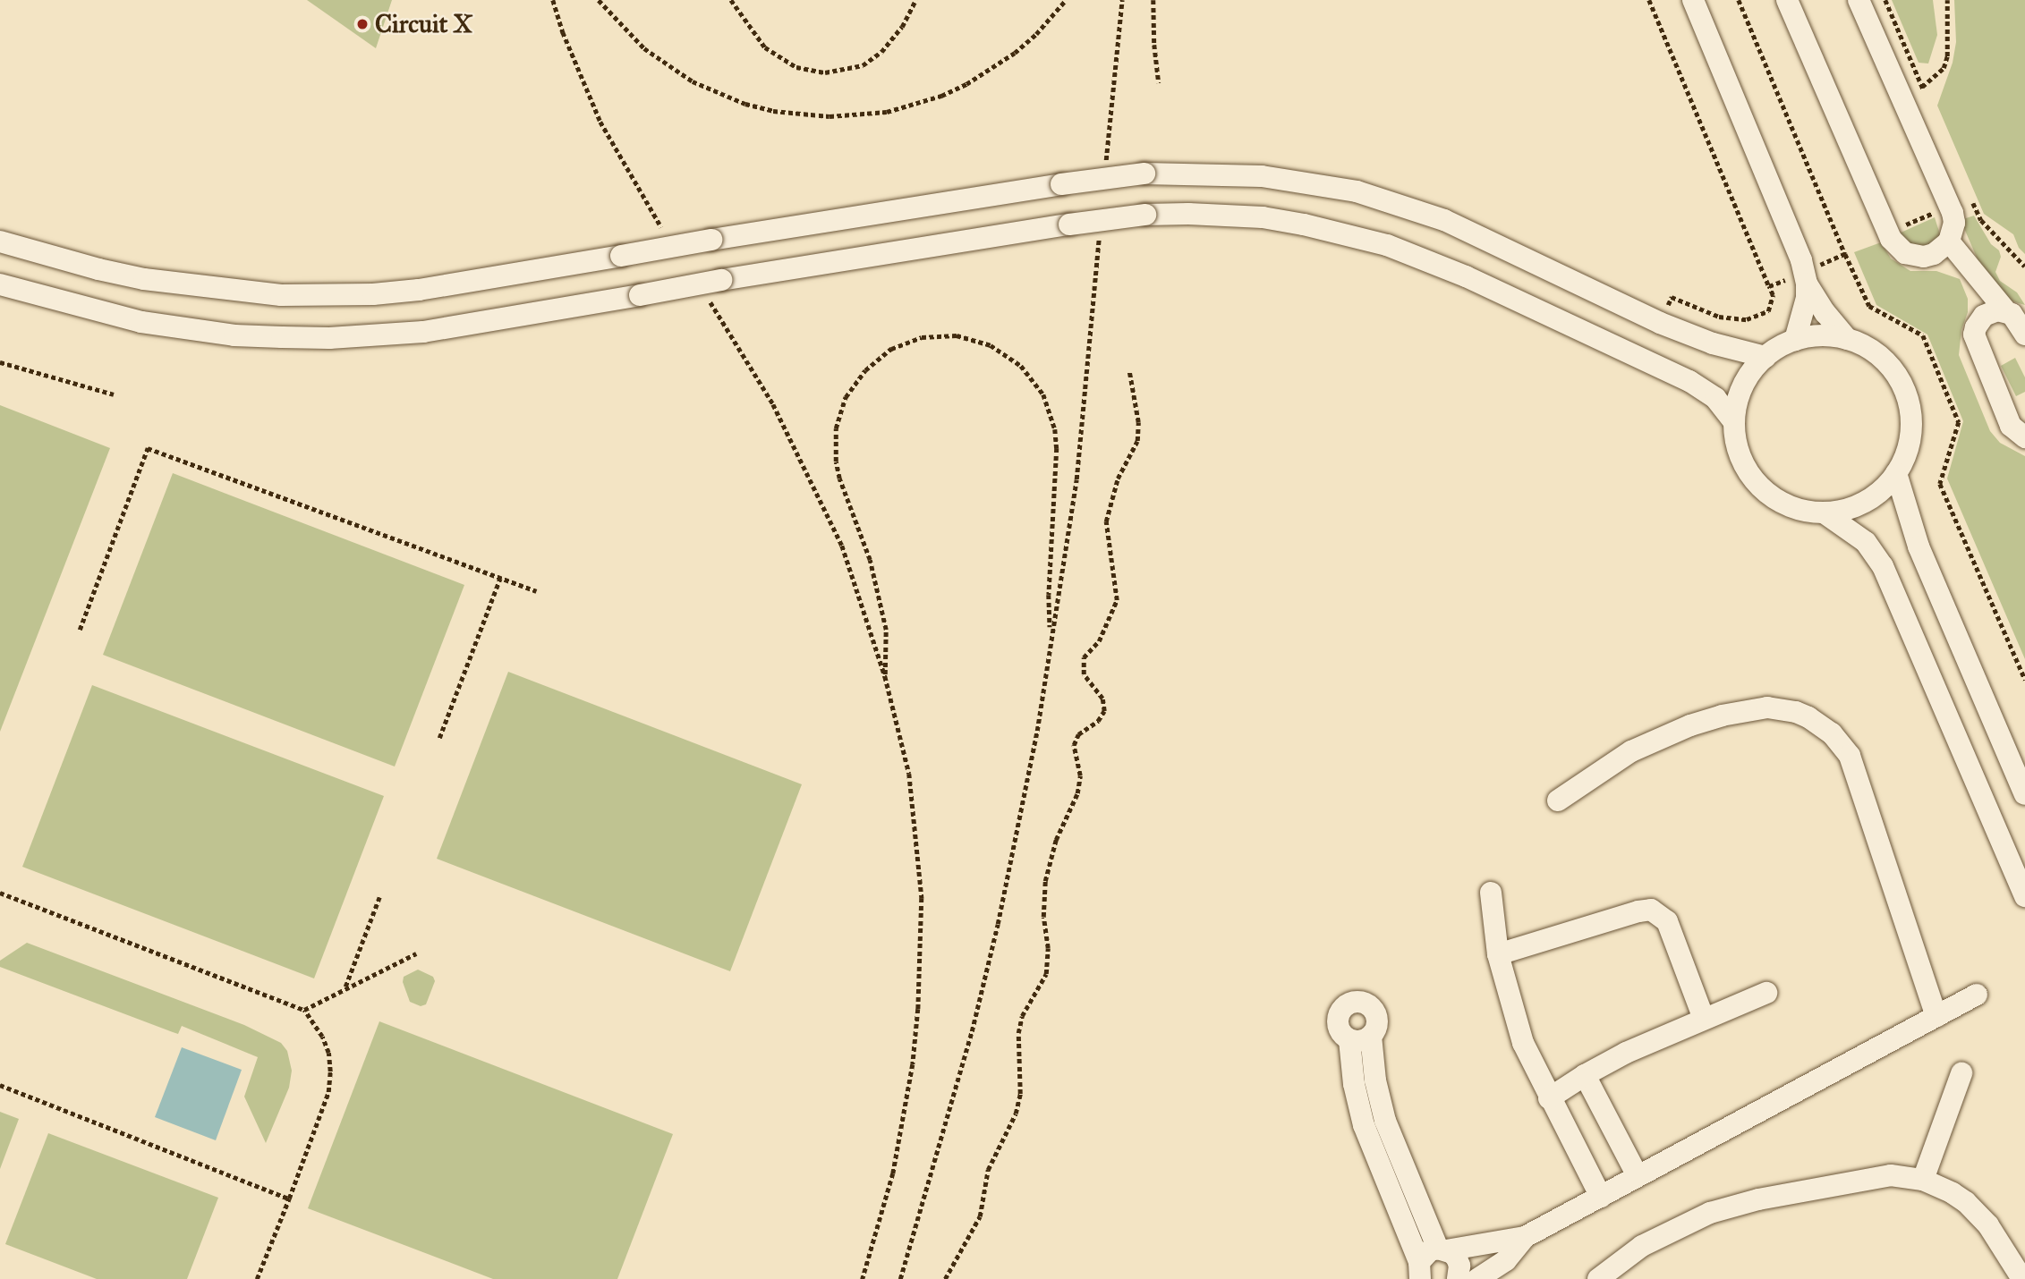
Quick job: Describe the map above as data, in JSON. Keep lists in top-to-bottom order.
{
  "places": ["Circuit X"]
}
